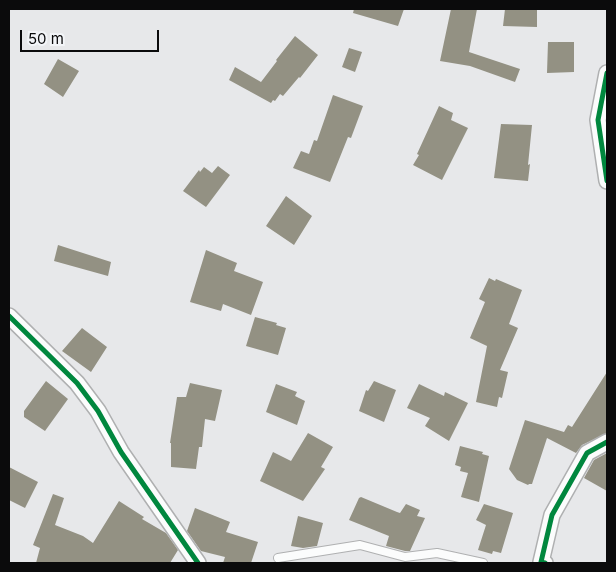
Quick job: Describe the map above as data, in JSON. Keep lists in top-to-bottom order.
{
  "scale_bar": "50 m"
}
